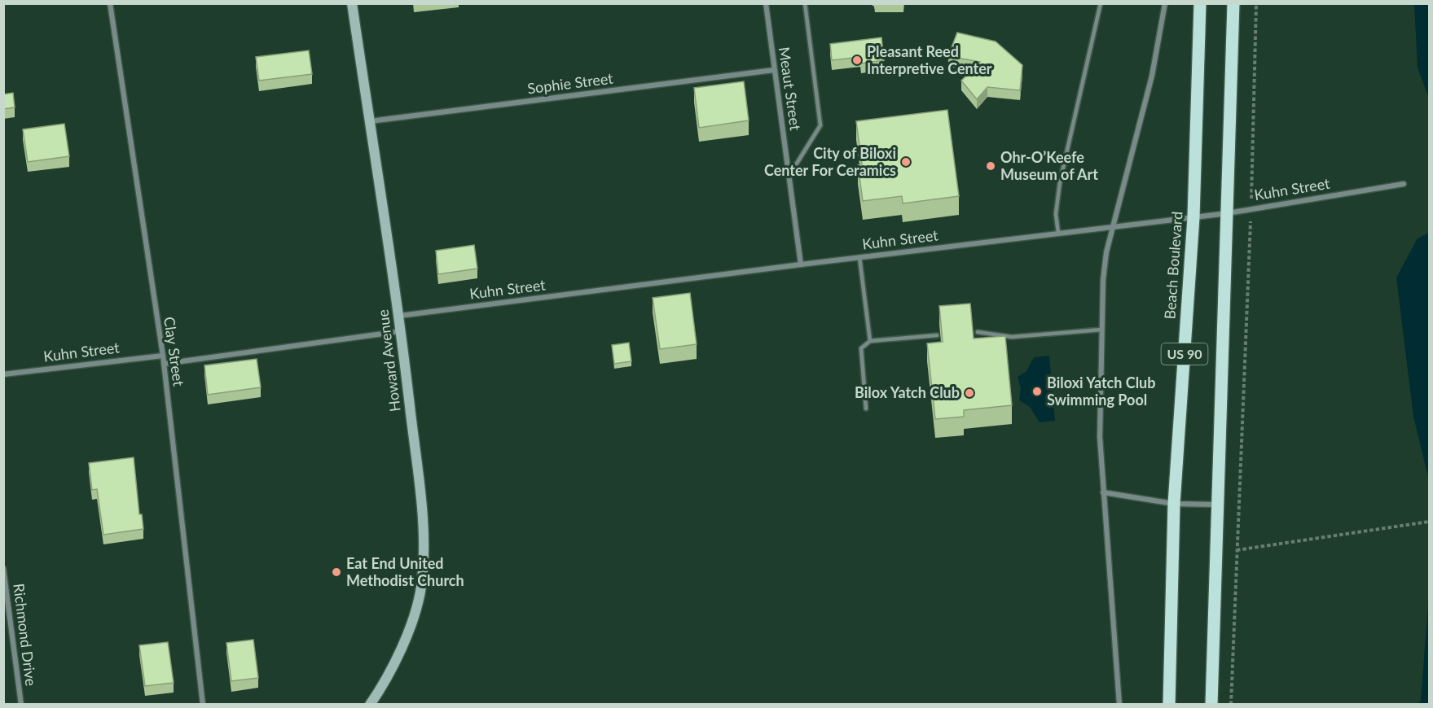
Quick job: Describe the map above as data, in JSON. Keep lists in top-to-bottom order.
{
  "streets": {
    "main road": ["Beach Boulevard", "US 90", "Howard Avenue"],
    "street": [
      "Sophie Street",
      "Meaut Street",
      "Kuhn Street",
      "Clay Street",
      "Richmond Drive"
    ]
  },
  "crossings": [
    ["Sophie Street", "Meaut Street"],
    ["Sophie Street", "Howard Avenue"],
    ["Meaut Street", "Kuhn Street"],
    ["Kuhn Street", "Beach Boulevard"],
    ["Kuhn Street", "Clay Street"],
    ["Kuhn Street", "US 90"],
    ["Kuhn Street", "Howard Avenue"]
  ],
  "places": [
    "Pleasant Reed Interpretive Center",
    "City of Biloxi Center For Ceramics",
    "Ohr-O’Keefe Museum of Art",
    "Biloxi Yatch Club Swimming Pool",
    "Bilox Yatch Club",
    "Eat End United Methodist Church"
  ]
}
